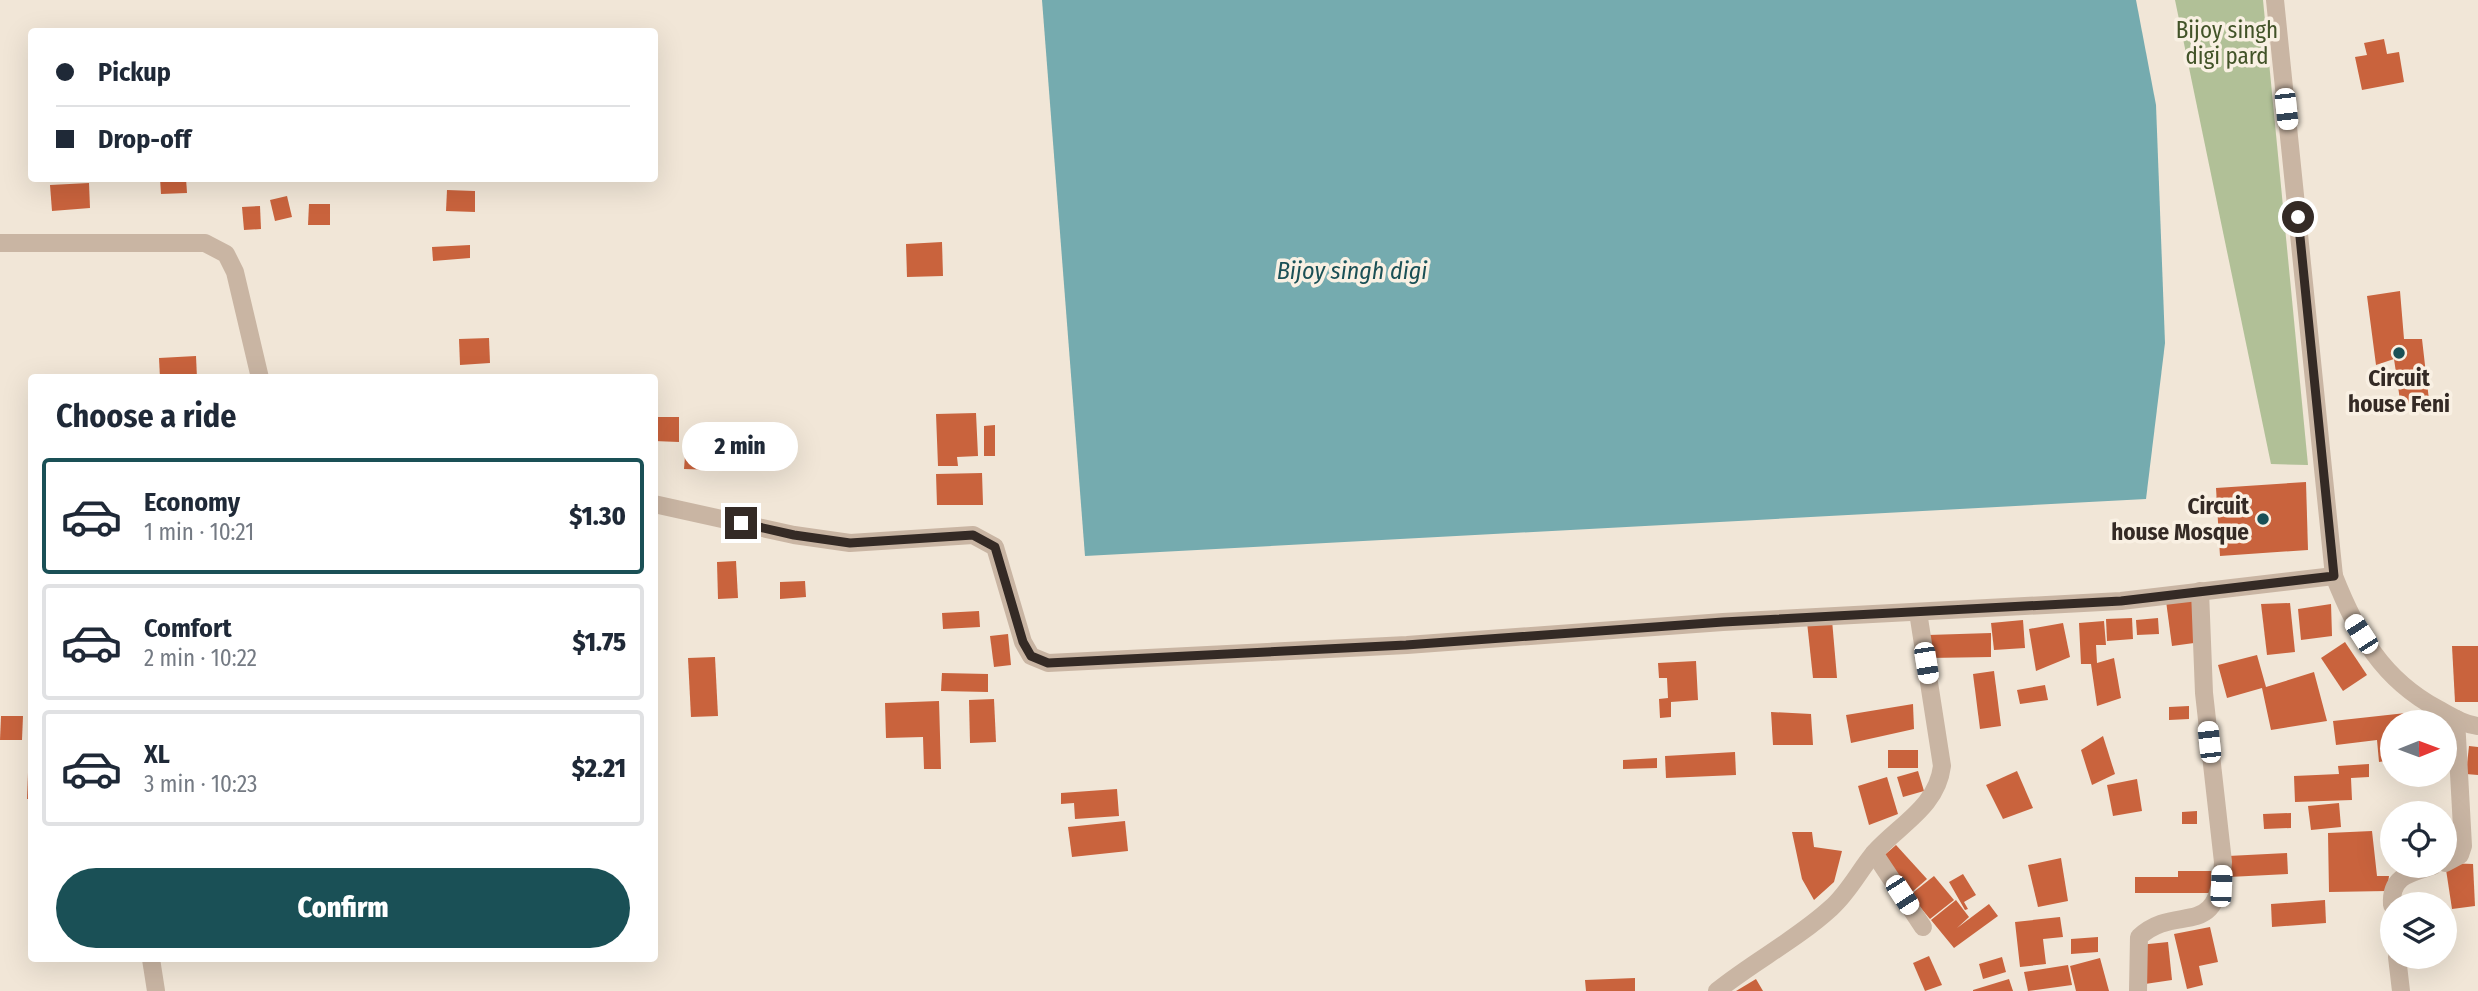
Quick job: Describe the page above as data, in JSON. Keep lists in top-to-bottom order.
{
  "water": ["Bijoy singh digi"],
  "parks": ["Bijoy singh digi pard"],
  "places": ["Circuit house Feni", "Circuit house Mosque"],
  "north": "right",
  "page": {
    "banner": ["Pickup", "Drop-off"],
    "heading": "Choose a ride",
    "bubble": "2 min",
    "list": [
      {
        "name": "Economy",
        "note": "1 min · 10:21",
        "value": "$1.30"
      },
      {
        "name": "Comfort",
        "note": "2 min · 10:22",
        "value": "$1.75"
      },
      {
        "name": "XL",
        "note": "3 min · 10:23",
        "value": "$2.21"
      }
    ],
    "buttons": "Confirm"
  }
}
